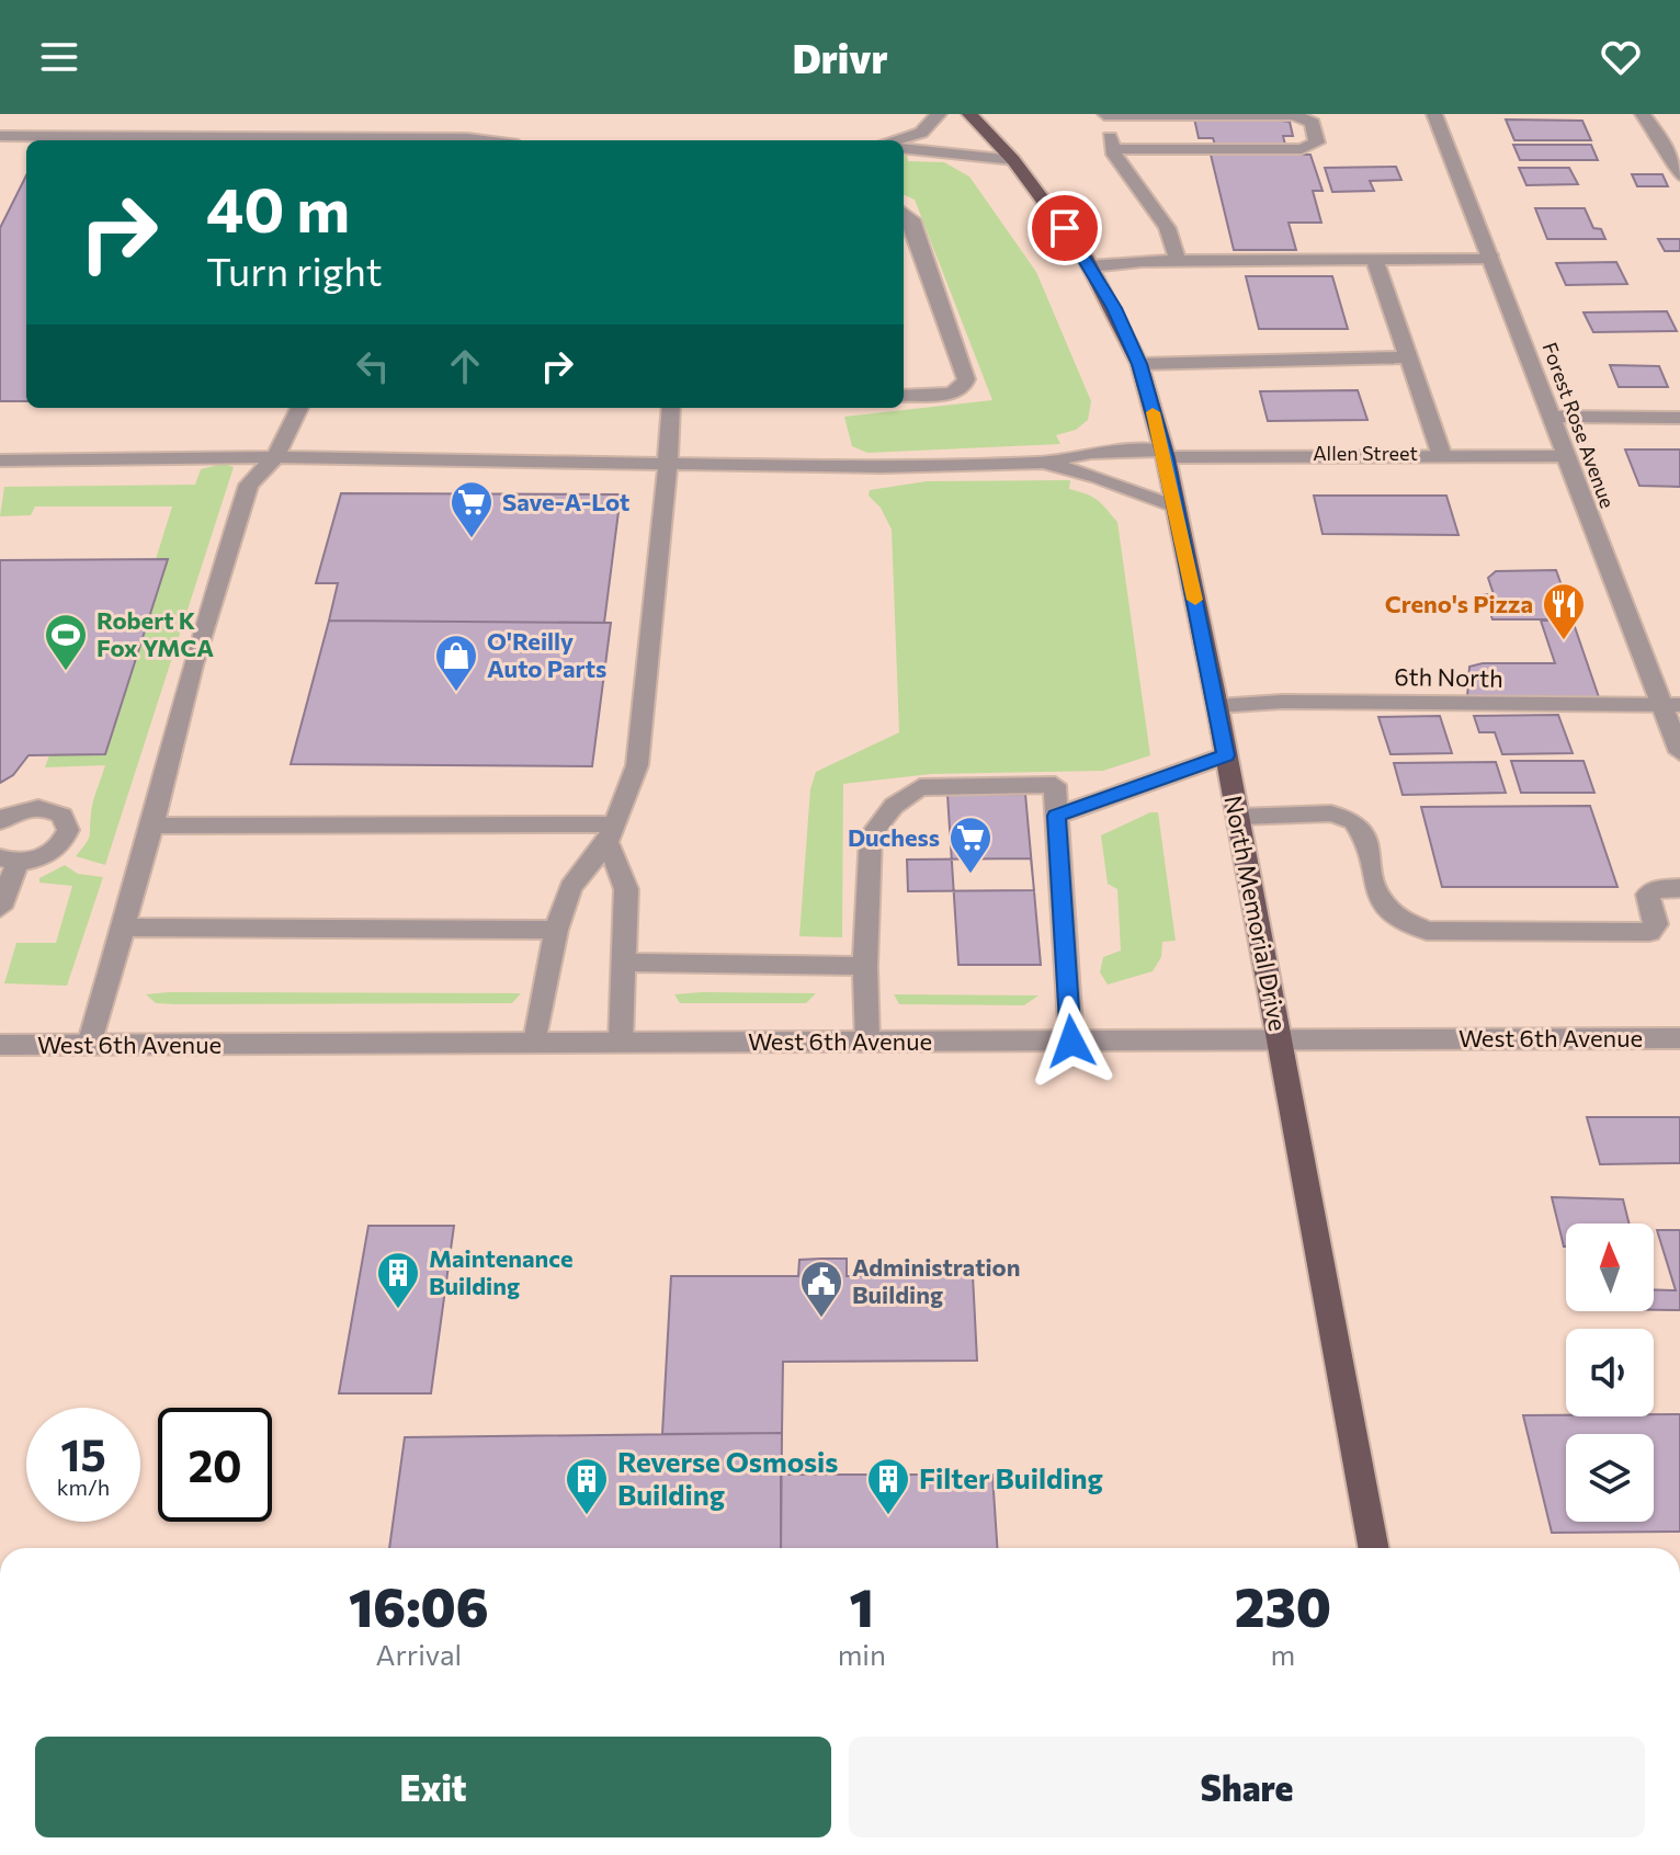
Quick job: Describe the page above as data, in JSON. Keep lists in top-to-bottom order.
{
  "streets": {
    "main road": ["North Memorial Drive"],
    "street": [
      "Forest Rose Avenue",
      "Allen Street",
      "6th North",
      "West 6th Avenue"
    ]
  },
  "crossings": [
    ["Forest Rose Avenue", "Allen Street"],
    ["Forest Rose Avenue", "6th North"],
    ["Allen Street", "North Memorial Drive"],
    ["6th North", "North Memorial Drive"],
    ["North Memorial Drive", "West 6th Avenue"]
  ],
  "places": {
    "supermarket": ["Save-A-Lot", "Duchess"],
    "restaurant": ["Creno's Pizza"],
    "sports": ["Robert K Fox YMCA"],
    "shop": ["O'Reilly Auto Parts"],
    "building": ["Maintenance Building", "Reverse Osmosis Building", "Filter Building"],
    "public building": ["Administration Building"]
  },
  "north": "top",
  "page": {
    "header": "Drivr",
    "turn": ["40 m", "Turn right"],
    "speed": "15 km/h",
    "limit": "20",
    "eta": [
      "16:06",
      "Arrival",
      "1",
      "min",
      "230",
      "m"
    ],
    "buttons": ["Exit", "Share"]
  }
}
